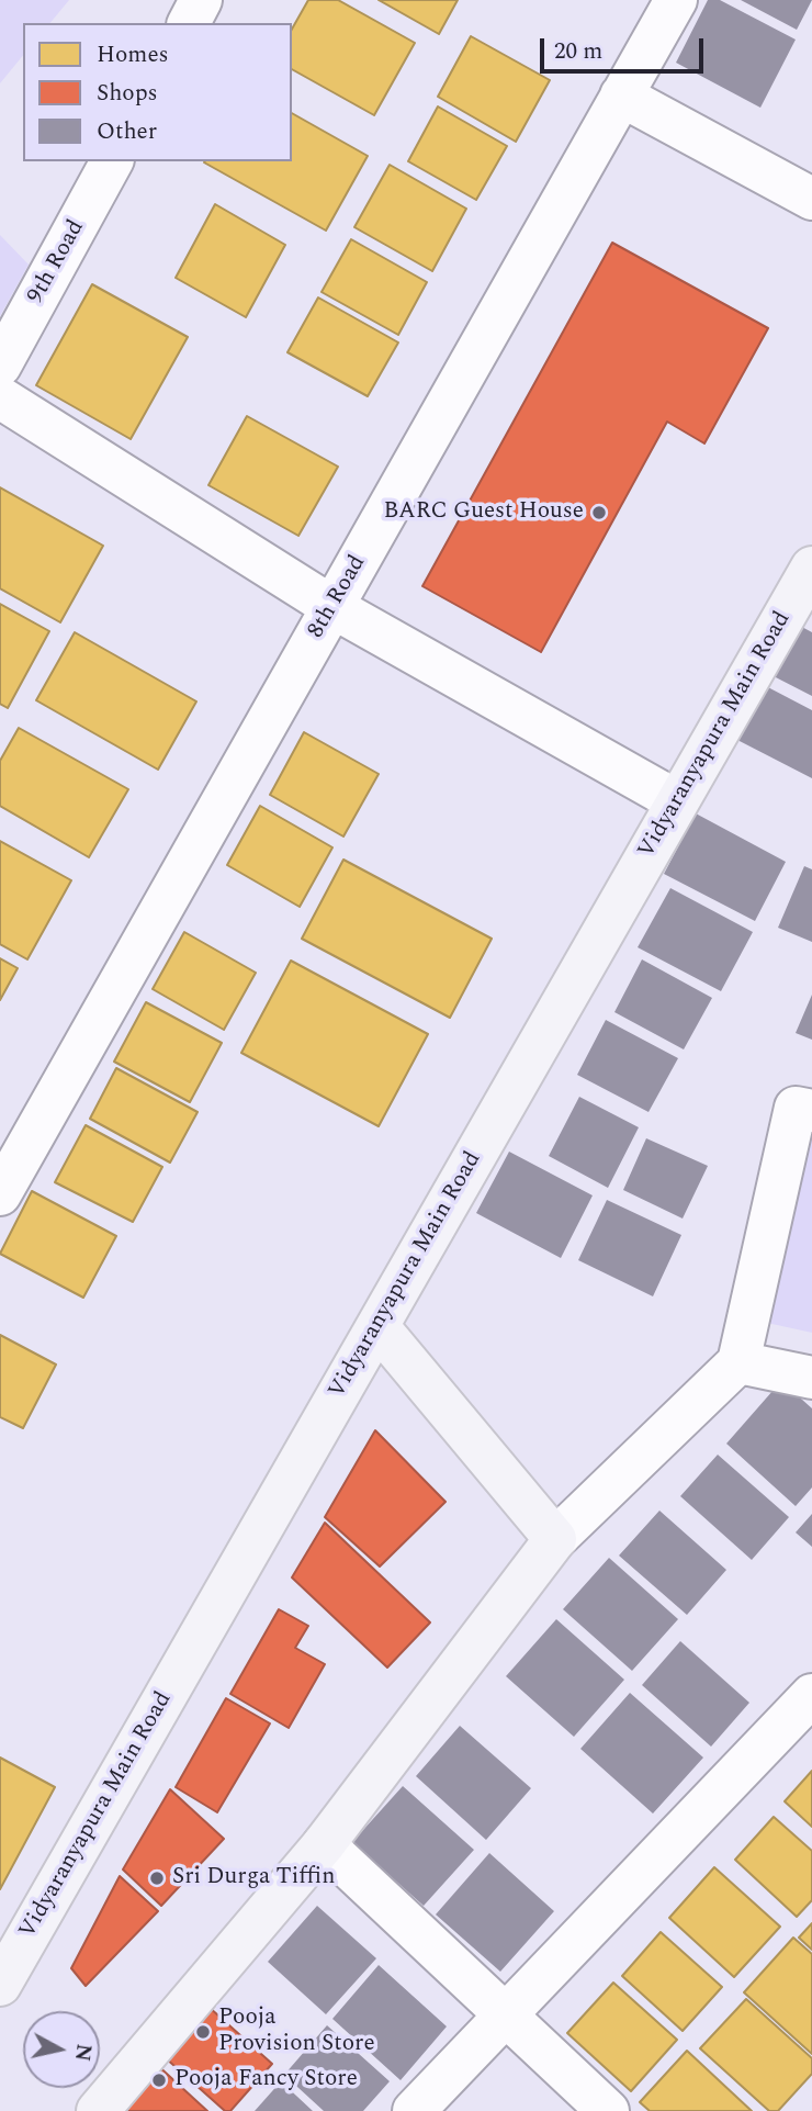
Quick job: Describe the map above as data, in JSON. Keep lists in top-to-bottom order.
{
  "streets": {
    "main road": ["Vidyaranyapura Main Road"],
    "street": ["9th Road", "8th Road"]
  },
  "places": [
    "BARC Guest House",
    "Sri Durga Tiffin",
    "Pooja Provision Store",
    "Pooja Fancy Store"
  ],
  "legend": ["Homes", "Shops", "Other"],
  "scale_bar": "20 m",
  "north": "right"
}
